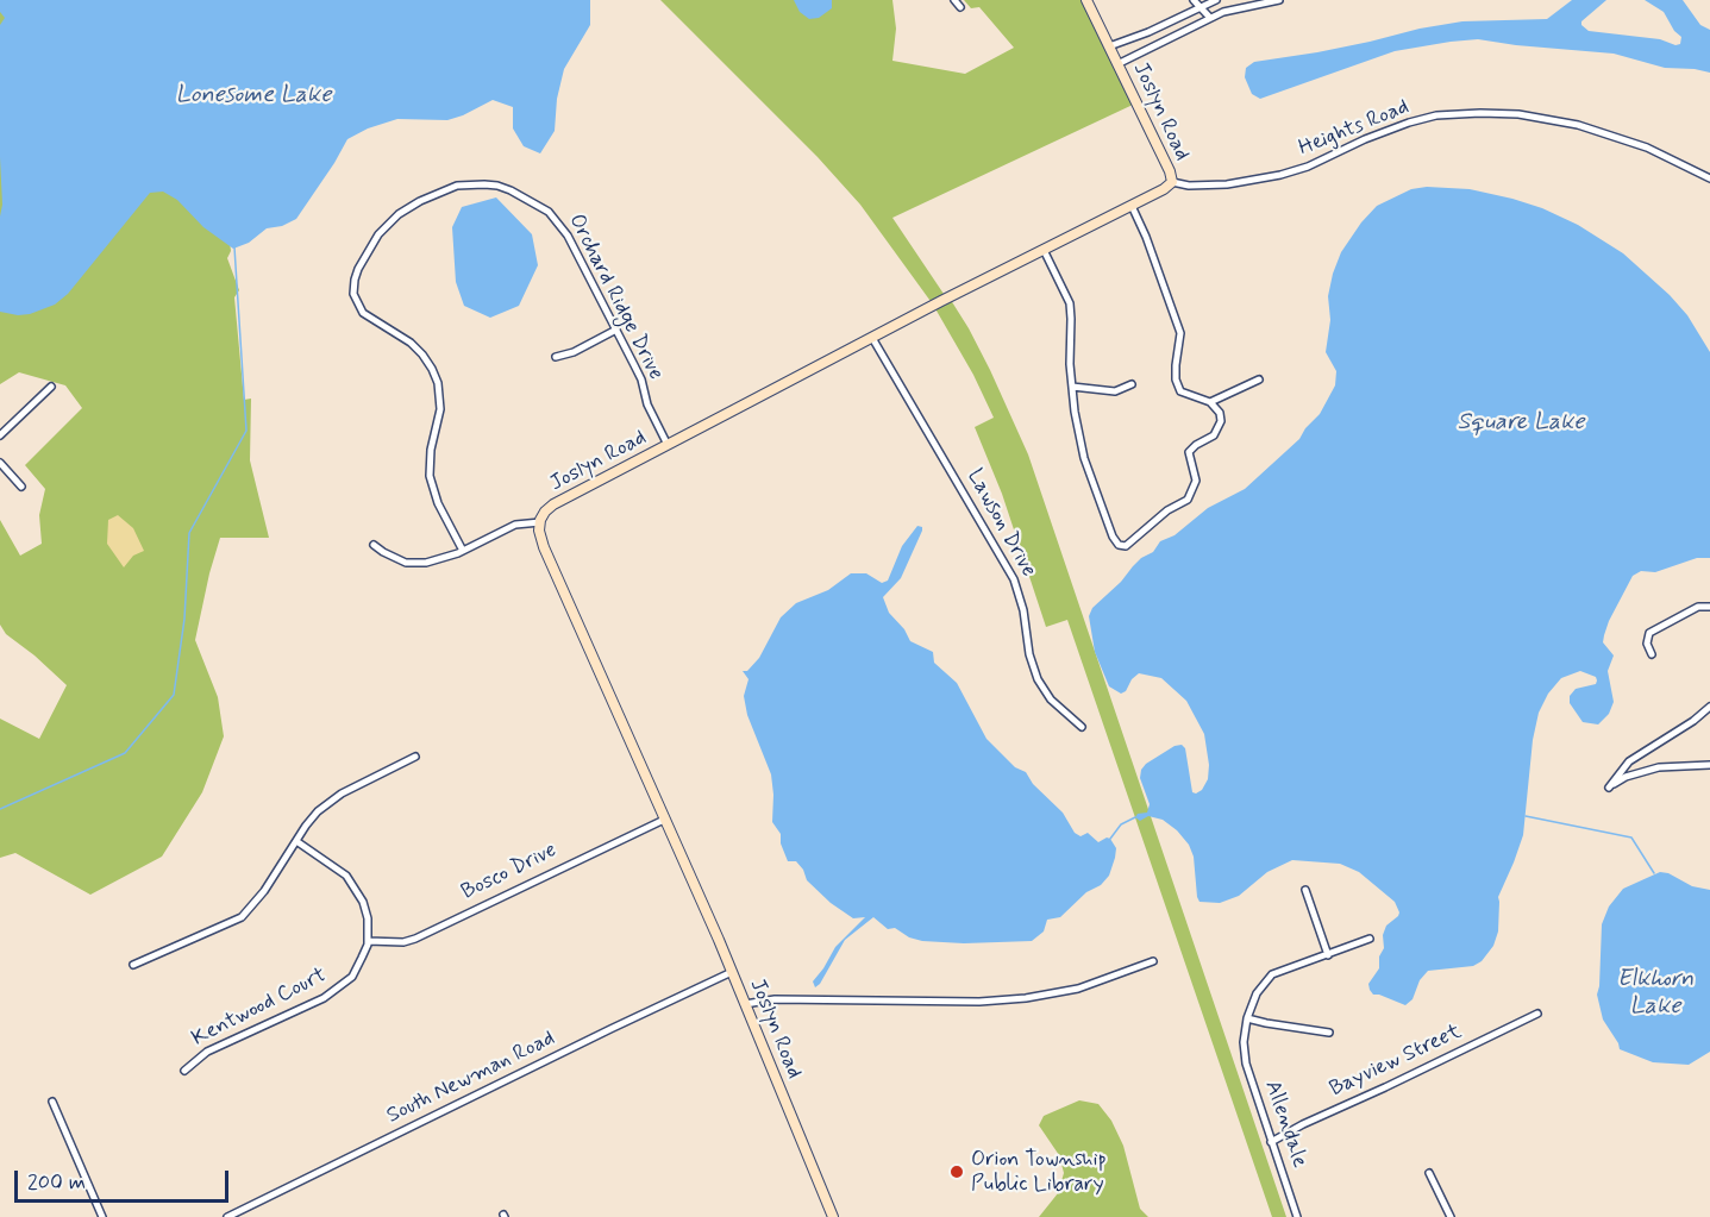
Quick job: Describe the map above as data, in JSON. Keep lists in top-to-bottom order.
{
  "streets": {
    "street": [
      "Joslyn Road",
      "Heights Road",
      "Orchard Ridge Drive",
      "Lawson Drive",
      "Bosco Drive",
      "Kentwood Court",
      "Bayview Street",
      "South Newman Road",
      "Allendale"
    ]
  },
  "crossings": [
    ["Joslyn Road", "Heights Road"],
    ["Joslyn Road", "Orchard Ridge Drive"],
    ["Joslyn Road", "Lawson Drive"],
    ["Joslyn Road", "Bosco Drive"],
    ["Joslyn Road", "South Newman Road"],
    ["Bosco Drive", "Kentwood Court"],
    ["Bayview Street", "Allendale"]
  ],
  "water": ["Lonesome Lake", "Square Lake", "Elkhorn Lake"],
  "places": ["Orion Township Public Library"],
  "scale_bar": "200 m"
}
